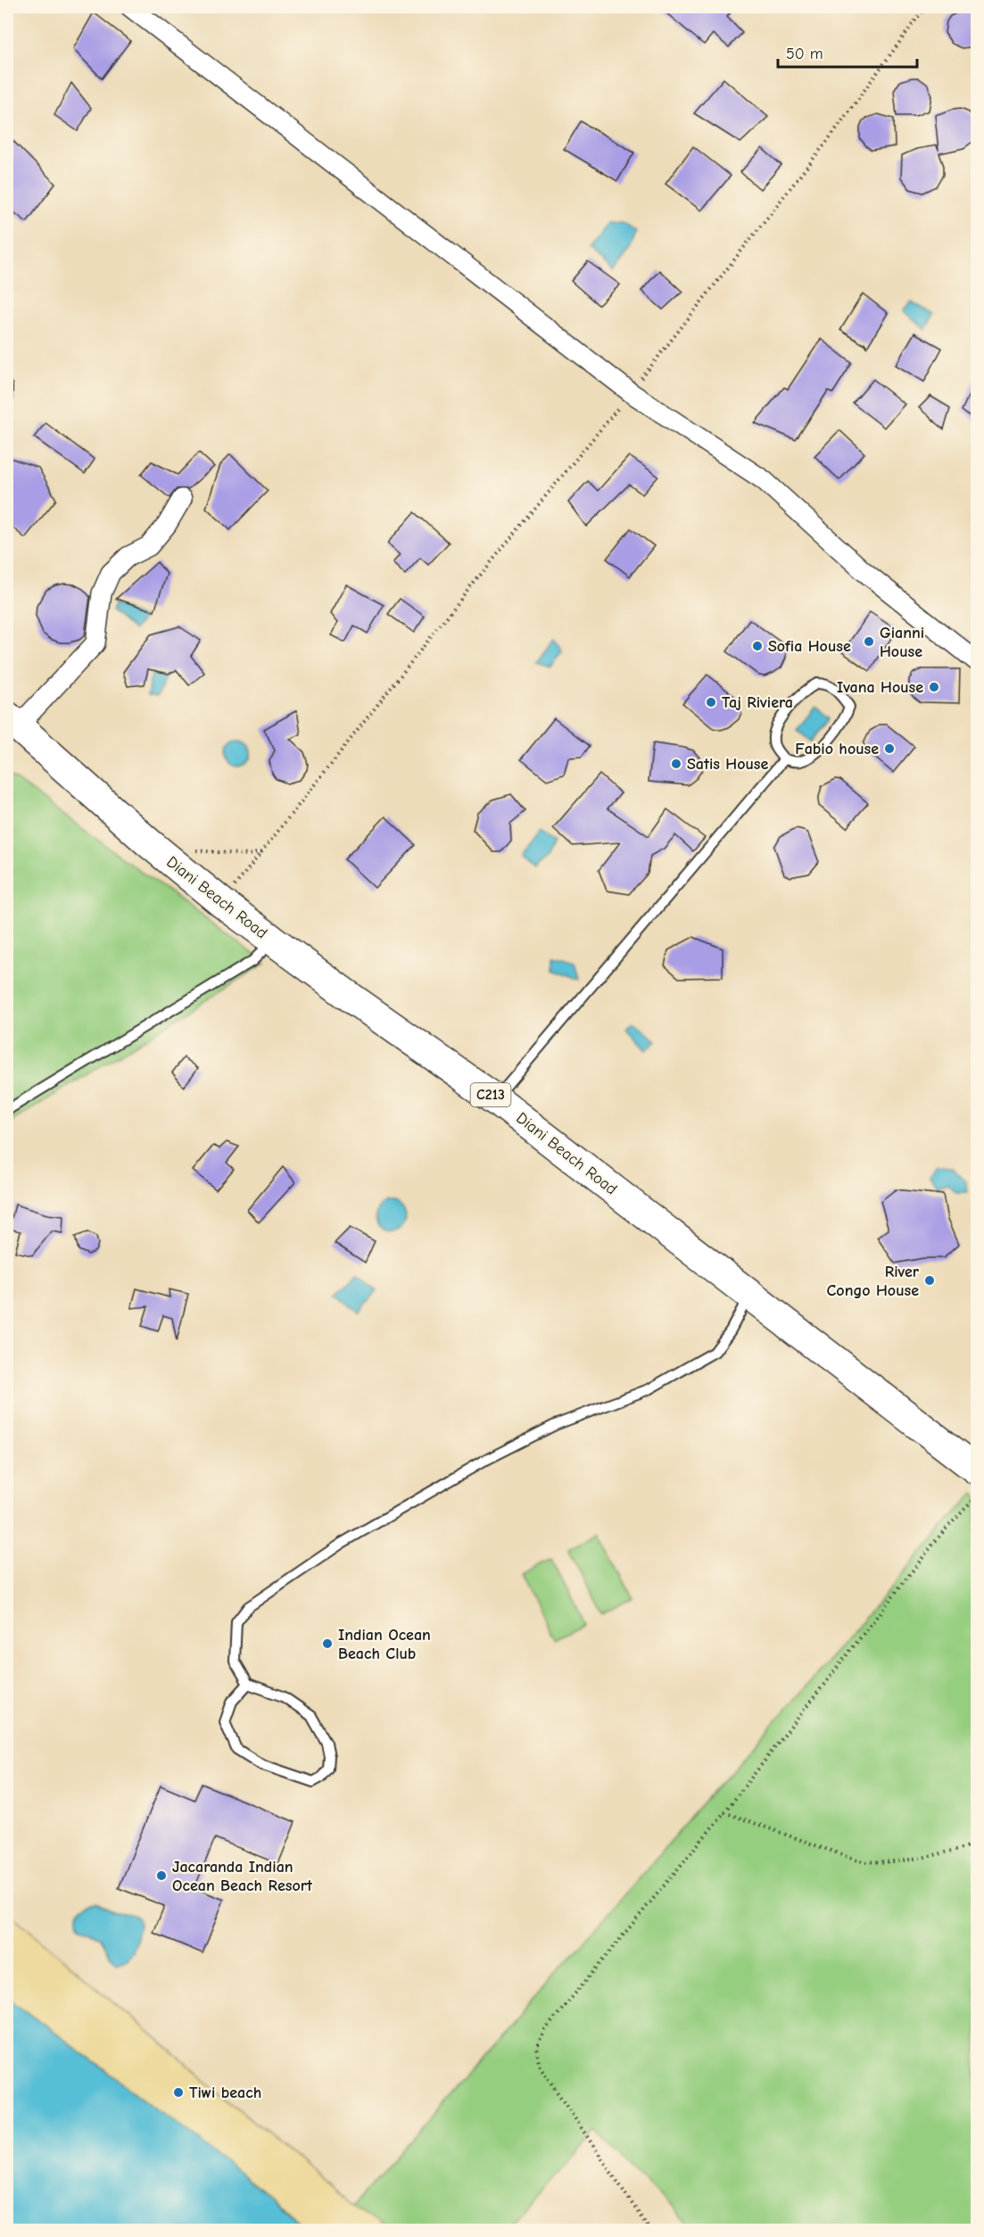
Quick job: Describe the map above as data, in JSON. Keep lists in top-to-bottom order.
{
  "streets": {
    "main road": ["Diani Beach Road", "C213"]
  },
  "places": [
    "Gianni House",
    "Sofia House",
    "Ivana House",
    "Taj Riviera",
    "Fabio house",
    "Satis House",
    "River Congo House",
    "Indian Ocean Beach Club",
    "Jacaranda Indian Ocean Beach Resort",
    "Tiwi beach"
  ],
  "scale_bar": "50 m"
}
